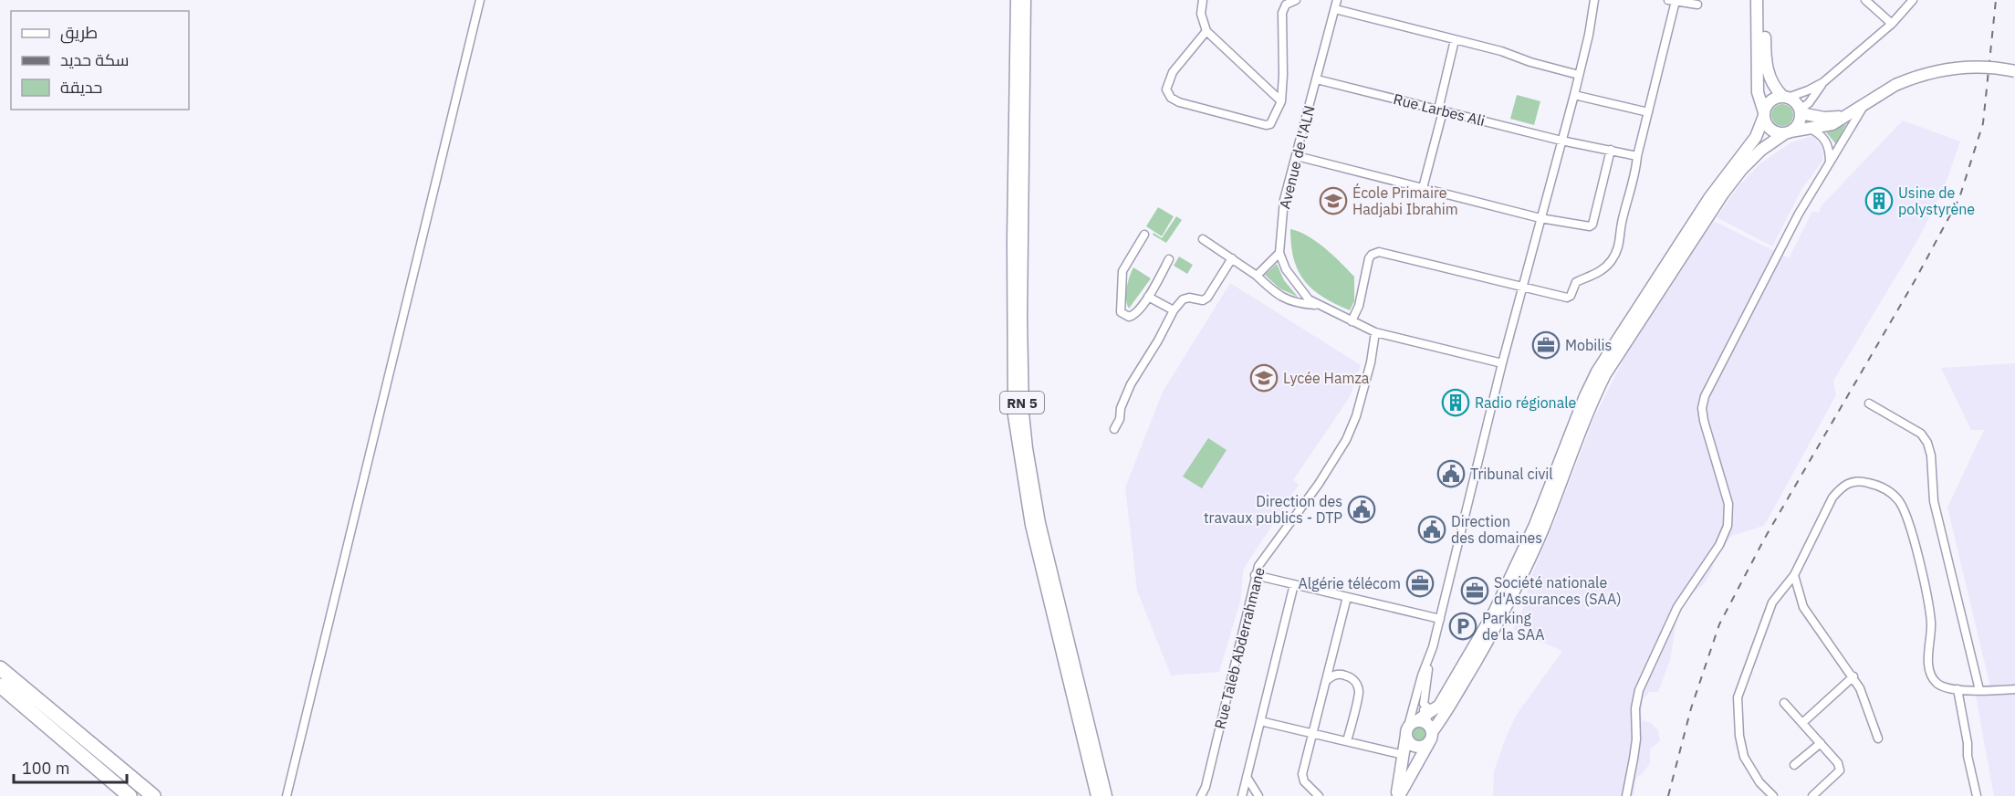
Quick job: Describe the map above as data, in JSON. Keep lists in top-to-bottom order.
{
  "streets": {
    "main road": ["RN 5"],
    "street": ["Rue Larbes Ali", "Avenue de l'ALN", "Rue Taleb Abderrahmane"]
  },
  "crossings": [
    ["Rue Larbes Ali", "Avenue de l'ALN"]
  ],
  "places": {
    "school or university": ["École Primaire Hadjabi Ibrahim", "Lycée Hamza"],
    "building": ["Usine de polystyrène", "Radio régionale"],
    "office": ["Mobilis", "Algérie télécom", "Société nationale d'Assurances (SAA)"],
    "public building": ["Tribunal civil", "Direction des travaux publics - DTP", "Direction des domaines"],
    "parking": ["Parking de la SAA"]
  },
  "legend": ["طريق", "سكة حديد", "حديقة"],
  "scale_bar": "100 m"
}
